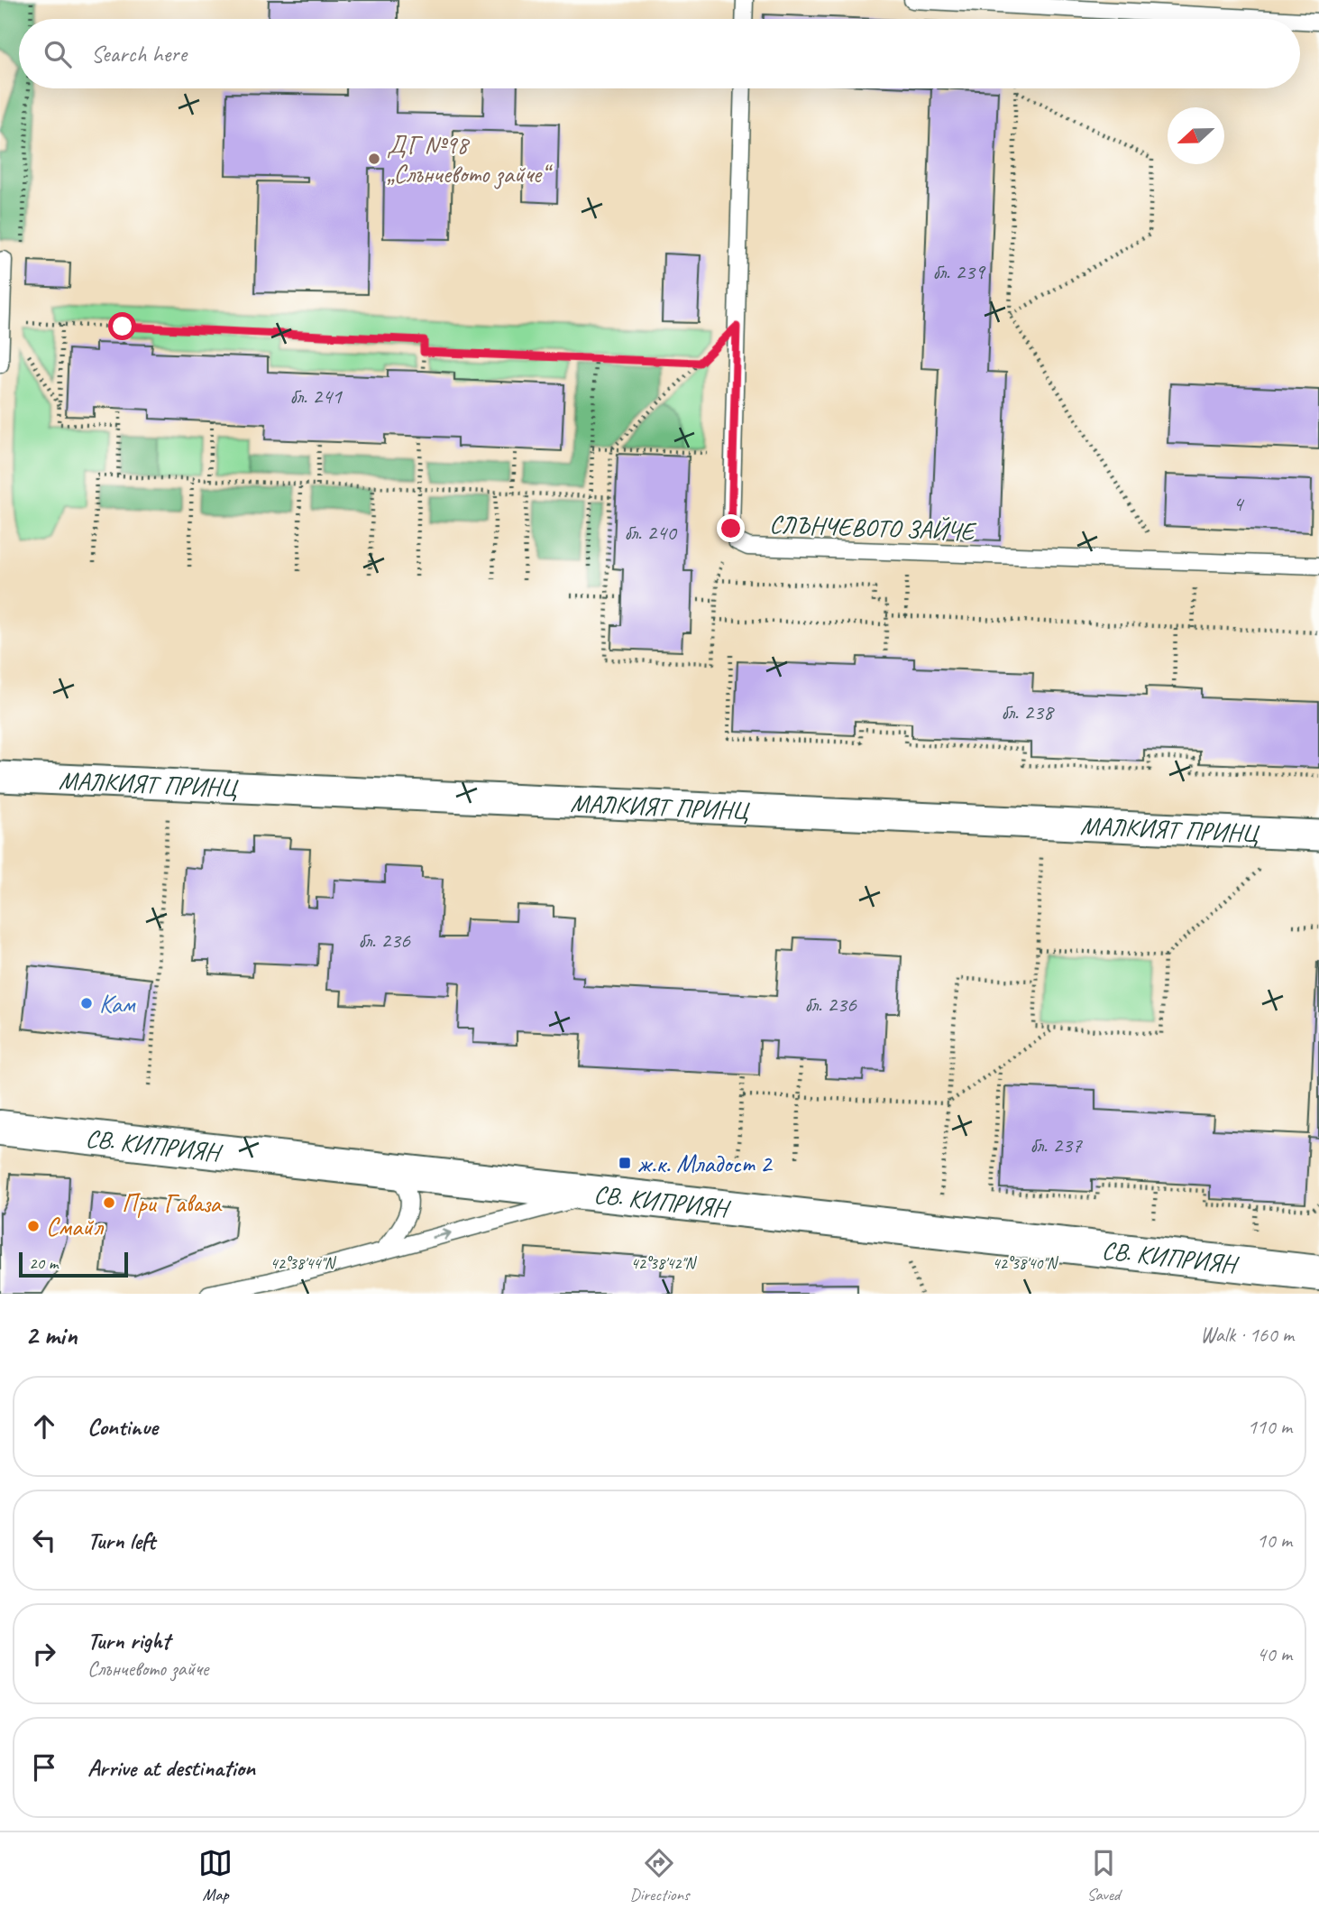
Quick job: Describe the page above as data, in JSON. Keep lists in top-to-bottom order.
{
  "streets": {
    "street": ["МАЛКИЯТ ПРИНЦ", "СВ. КИПРИЯН"],
    "lane": ["СЛЪНЧЕВОТО ЗАЙЧЕ"]
  },
  "places": {
    "other": [
      "ДГ №98 „Слънчевото зайче“",
      "Кам",
      "При Гаваза",
      "Смайл"
    ],
    "transit": ["ж.к. Младост 2"]
  },
  "house_numbers": [
    "бл. 239",
    "бл. 241",
    "4",
    "бл. 240",
    "бл. 238",
    "бл. 236",
    "бл. 236",
    "бл. 237"
  ],
  "scale_bar": "20 m",
  "north": "left",
  "page": {
    "search": "Search here",
    "scale": "20 m",
    "heading": ["2 min", "Walk · 160 m"],
    "list": [
      ["Continue", "110 m"],
      ["Turn left", "10 m"],
      ["Turn right", "Слънчевото зайче", "40 m"],
      "Arrive at destination"
    ],
    "nav": ["Map", "Directions", "Saved"]
  },
  "coordinates": ["42°38'44\"N", "42°38'42\"N", "42°38'40\"N"]
}
